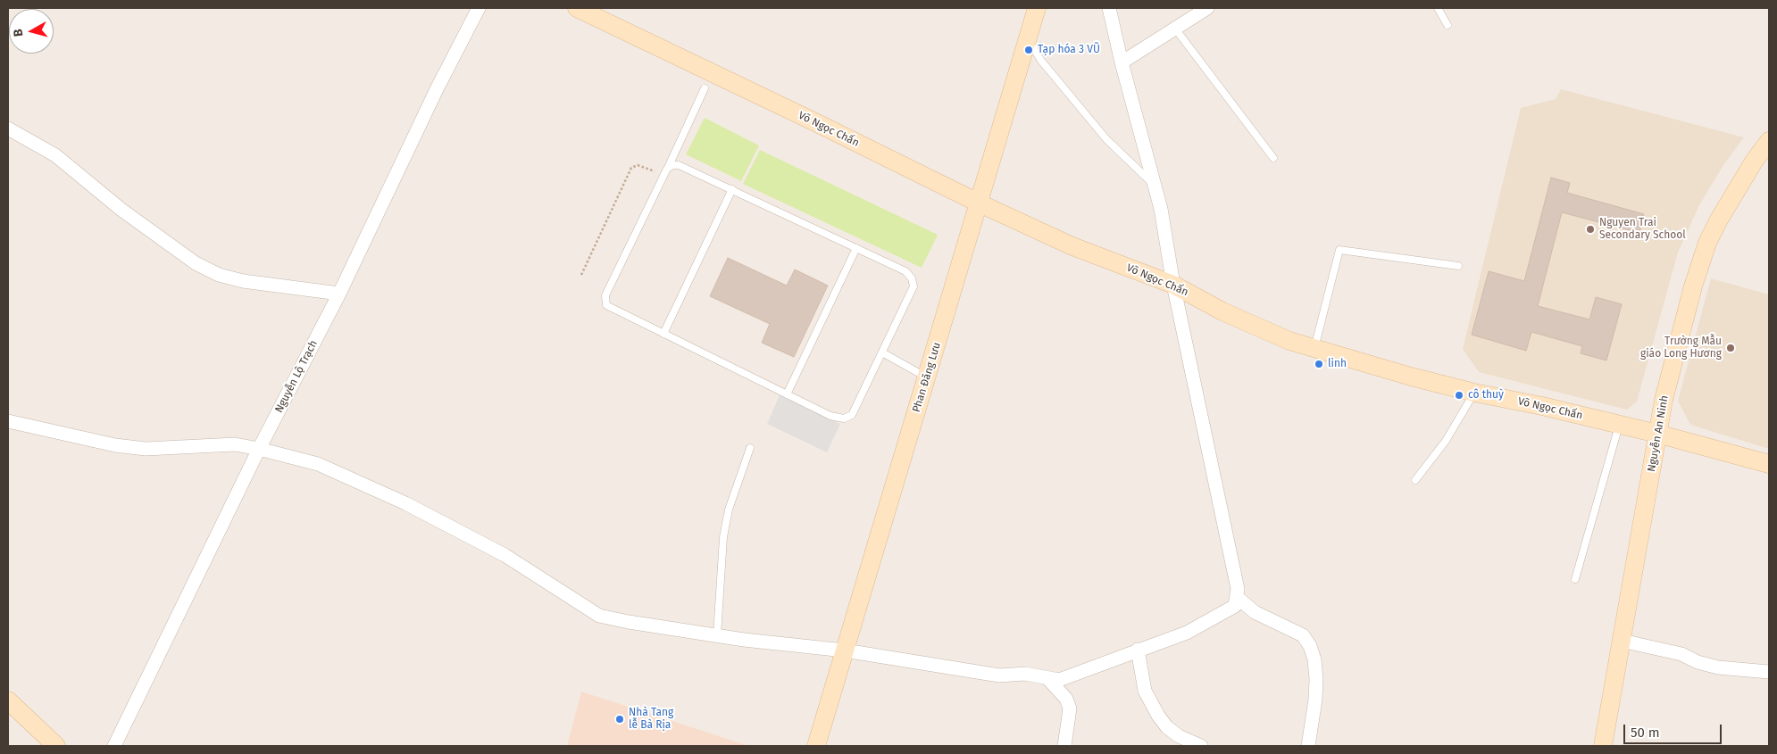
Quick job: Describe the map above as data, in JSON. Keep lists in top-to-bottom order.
{
  "streets": {
    "street": [
      "Võ Ngọc Chấn",
      "Nguyễn Lộ Trạch",
      "Phan Đăng Lưu",
      "Nguyễn An Ninh"
    ]
  },
  "crossings": [
    ["Võ Ngọc Chấn", "Phan Đăng Lưu"],
    ["Võ Ngọc Chấn", "Nguyễn An Ninh"]
  ],
  "places": [
    "Tạp hóa 3 VŨ",
    "Nguyen Trai Secondary School",
    "Trường Mẫu giáo Long Hương",
    "linh",
    "cô thuỳ",
    "Nhà Tang lễ Bà Rịa"
  ],
  "scale_bar": "50 m",
  "north": "left"
}
